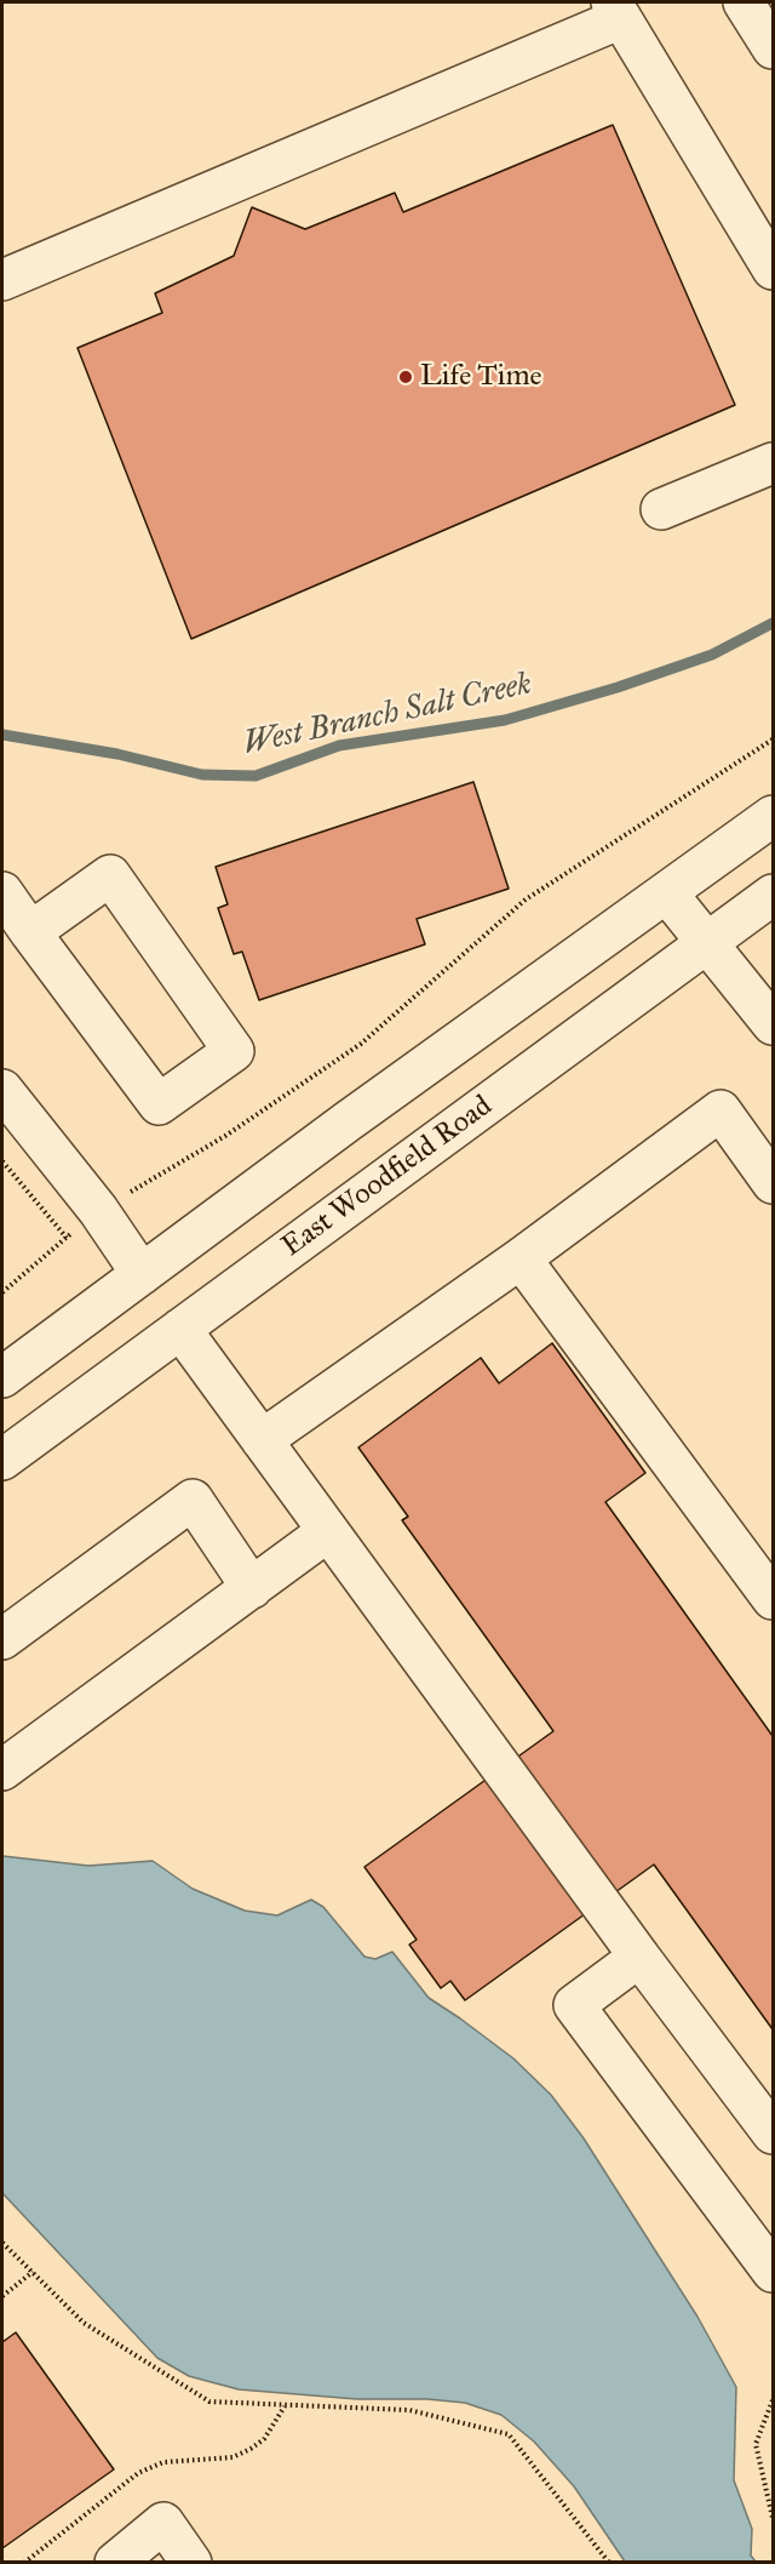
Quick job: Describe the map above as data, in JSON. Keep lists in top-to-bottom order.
{
  "streets": {
    "street": ["East Woodfield Road"]
  },
  "water": ["West Branch Salt Creek"],
  "places": ["Life Time"]
}
